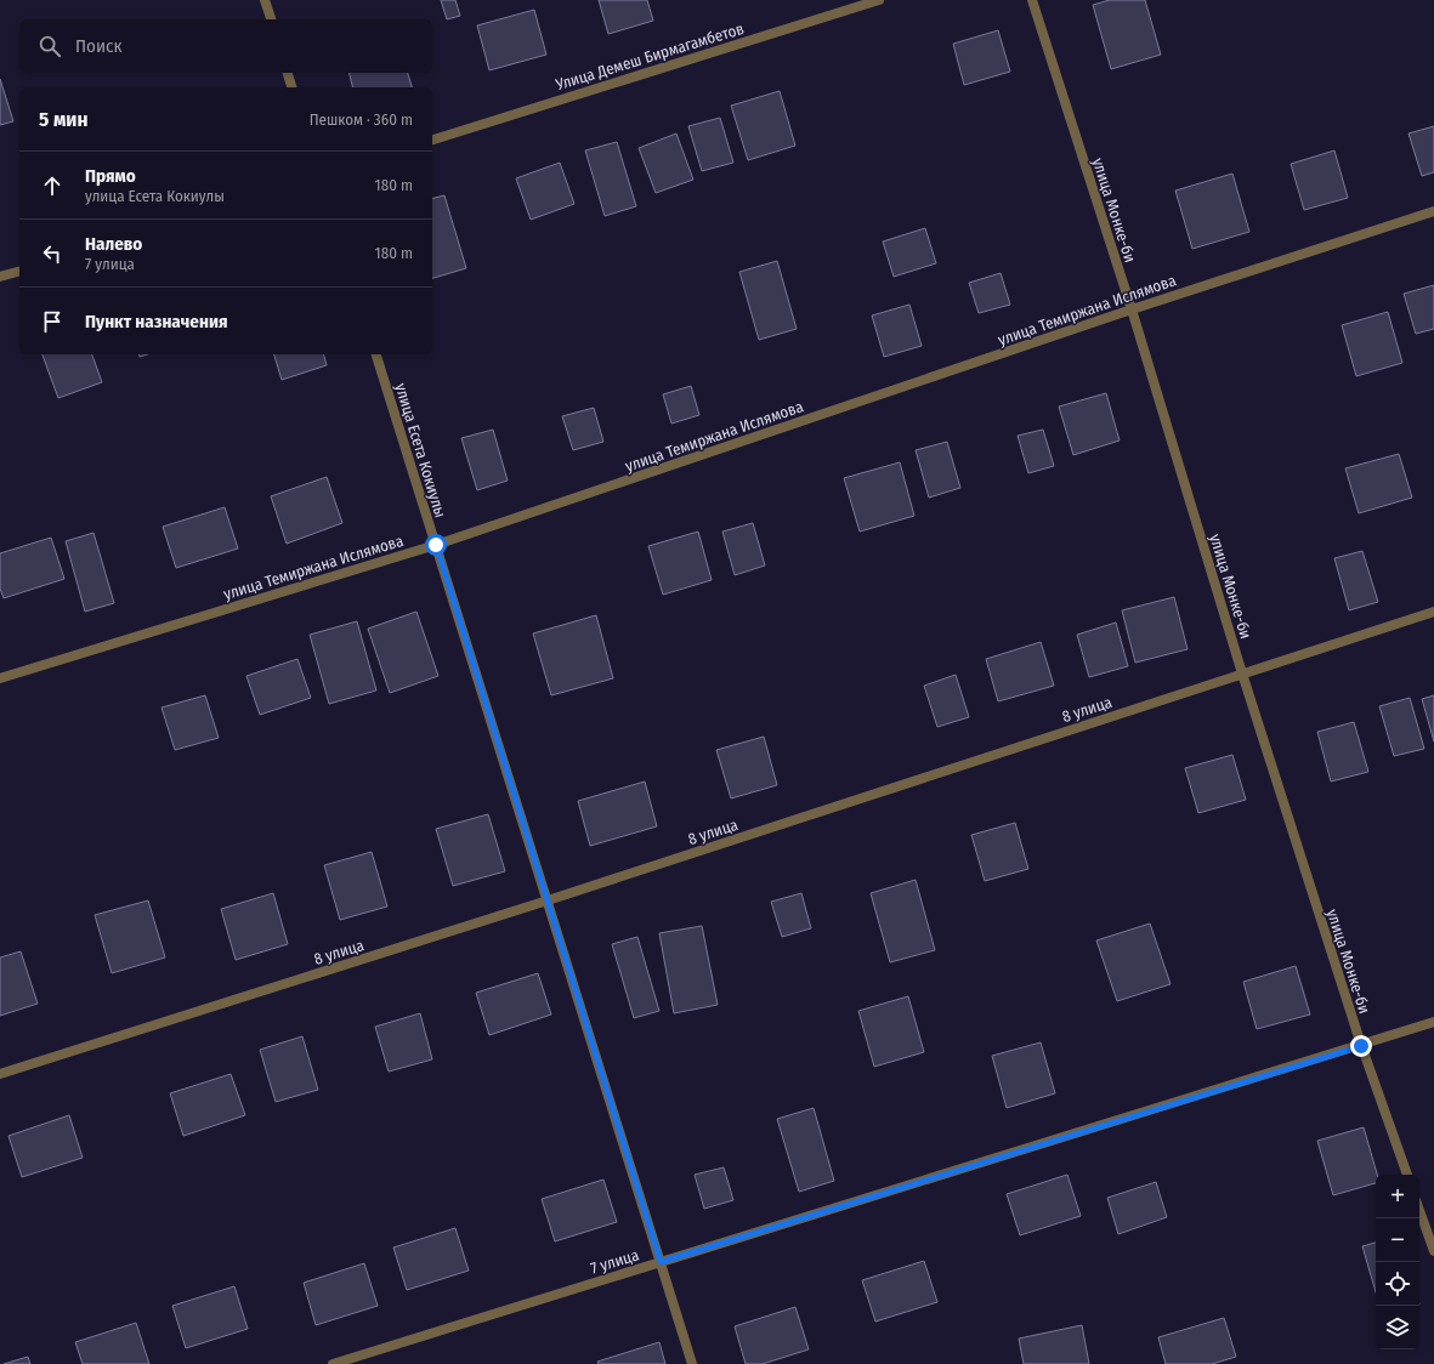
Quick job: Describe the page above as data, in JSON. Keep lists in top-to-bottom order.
{
  "streets": {
    "street": [
      "Улица Демеш Бирмагамбетов",
      "улица Монке-би",
      "улица Темиржана Ислямова",
      "улица Есета Кокиулы",
      "8 улица",
      "7 улица"
    ]
  },
  "crossings": [
    ["улица Монке-би", "улица Темиржана Ислямова"],
    ["улица Монке-би", "8 улица"],
    ["улица Монке-би", "7 улица"],
    ["улица Темиржана Ислямова", "улица Есета Кокиулы"],
    ["улица Есета Кокиулы", "8 улица"],
    ["улица Есета Кокиулы", "7 улица"]
  ],
  "page": {
    "search": "Поиск",
    "heading": ["5 мин", "Пешком · 360 m"],
    "list": [
      ["Прямо", "улица Есета Кокиулы", "180 m"],
      ["Налево", "7 улица", "180 m"],
      "Пункт назначения"
    ],
    "map_buttons": ["+", "−"]
  }
}
